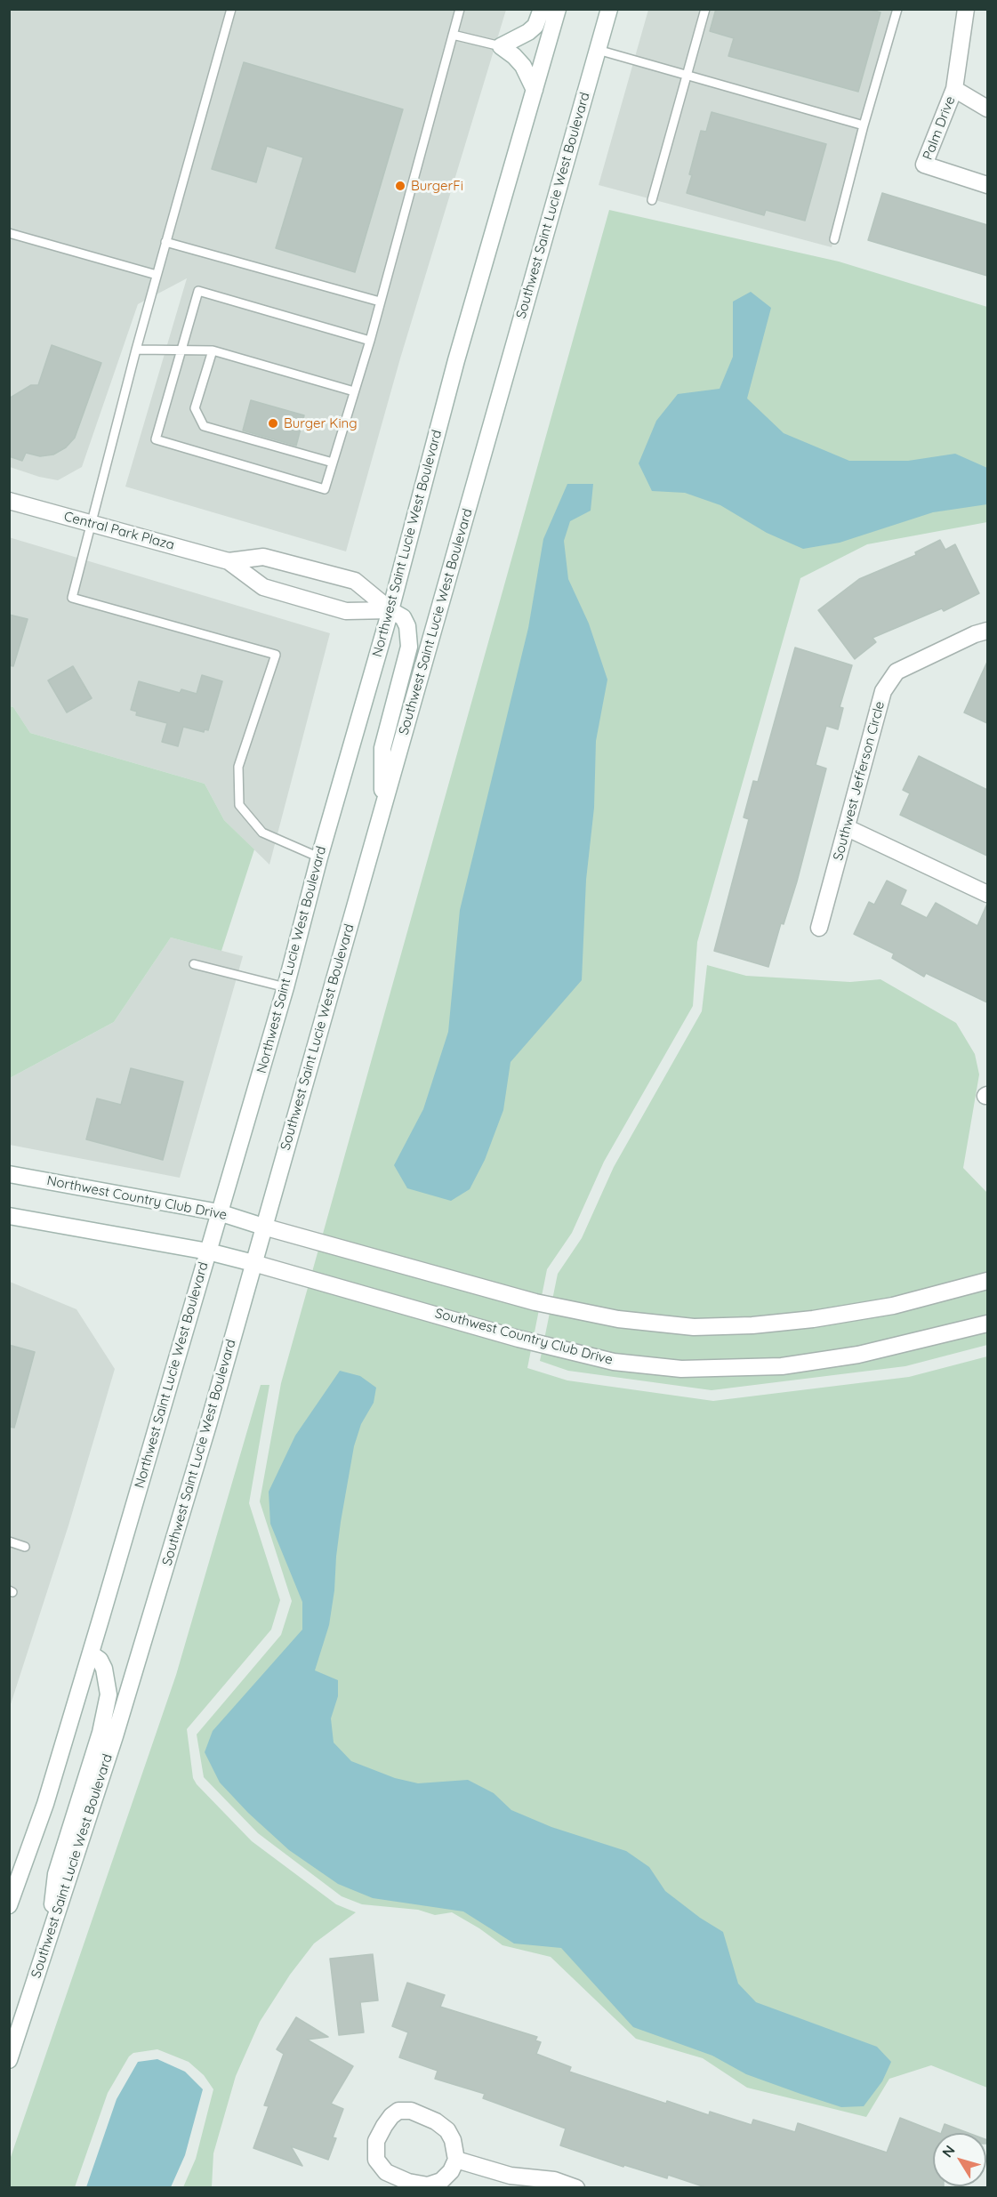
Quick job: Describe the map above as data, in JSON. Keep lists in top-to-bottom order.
{
  "streets": {
    "main road": [
      "Palm Drive",
      "Southwest Saint Lucie West Boulevard",
      "Central Park Plaza",
      "Northwest Saint Lucie West Boulevard",
      "Southwest Jefferson Circle",
      "Northwest Country Club Drive",
      "Southwest Country Club Drive"
    ]
  },
  "crossings": [
    ["Southwest Saint Lucie West Boulevard", "Northwest Country Club Drive"],
    ["Southwest Saint Lucie West Boulevard", "Southwest Country Club Drive"],
    ["Central Park Plaza", "Northwest Saint Lucie West Boulevard"],
    ["Northwest Saint Lucie West Boulevard", "Northwest Country Club Drive"]
  ],
  "places": ["BurgerFi", "Burger King"],
  "north": "top left"
}
